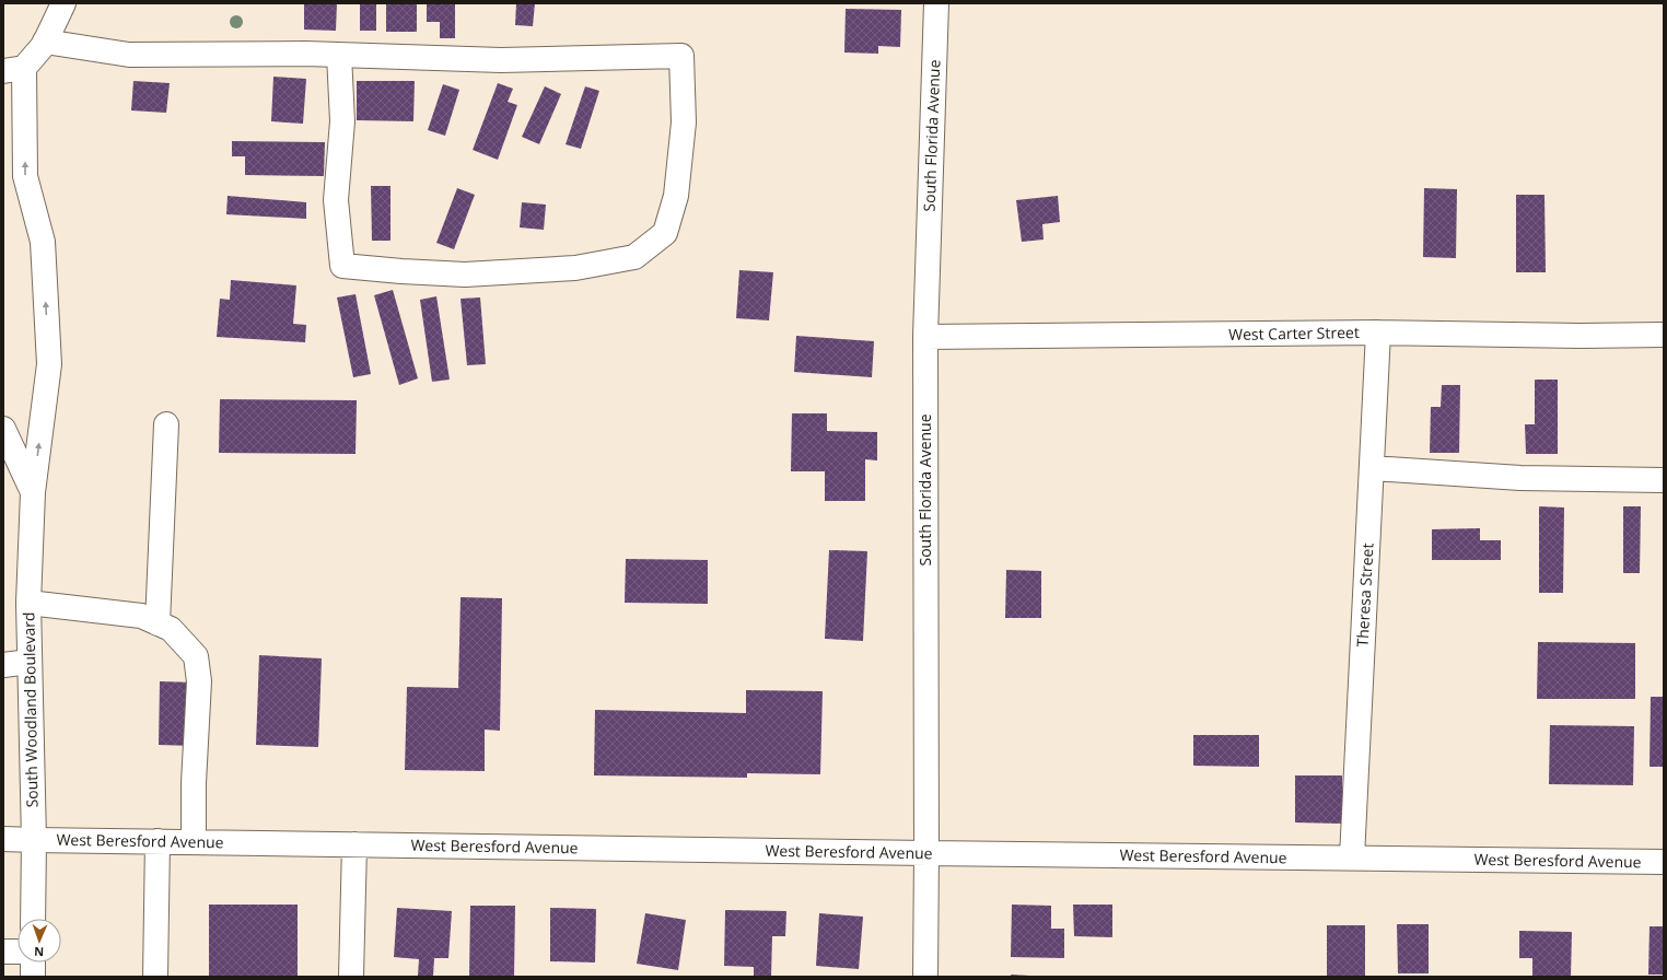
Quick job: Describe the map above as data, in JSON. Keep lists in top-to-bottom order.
{
  "streets": {
    "street": [
      "South Florida Avenue",
      "West Carter Street",
      "Theresa Street",
      "South Woodland Boulevard",
      "West Beresford Avenue"
    ]
  },
  "crossings": [
    ["South Florida Avenue", "West Carter Street"],
    ["South Florida Avenue", "West Beresford Avenue"],
    ["West Carter Street", "Theresa Street"],
    ["Theresa Street", "West Beresford Avenue"],
    ["South Woodland Boulevard", "West Beresford Avenue"]
  ],
  "north": "bottom"
}
